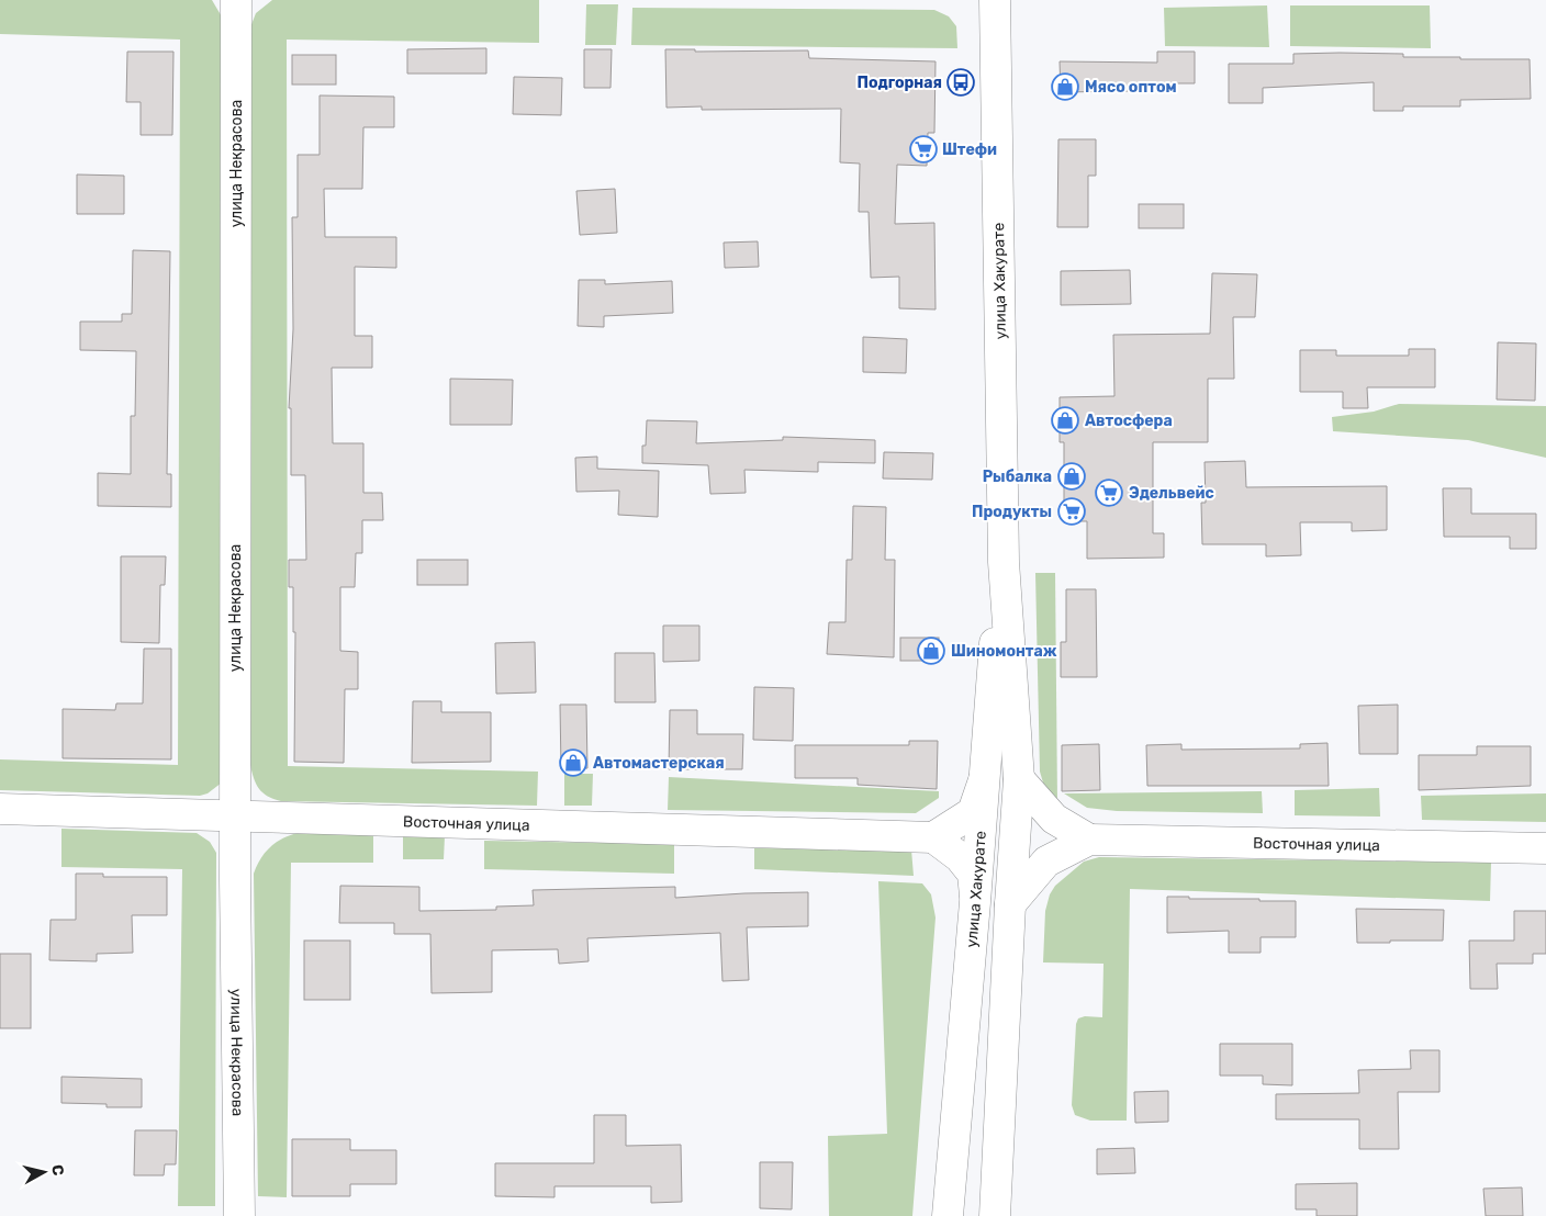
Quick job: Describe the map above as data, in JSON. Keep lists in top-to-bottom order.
{
  "streets": {
    "street": ["улица Некрасова", "улица Хакурате", "Восточная улица"]
  },
  "crossings": [
    ["улица Некрасова", "Восточная улица"]
  ],
  "places": {
    "bus stop": ["Подгорная"],
    "shop": [
      "Мясо оптом",
      "Автосфера",
      "Рыбалка",
      "Шиномонтаж",
      "Автомастерская"
    ],
    "supermarket": ["Штефи", "Эдельвейс", "Продукты"]
  },
  "north": "right"
}
